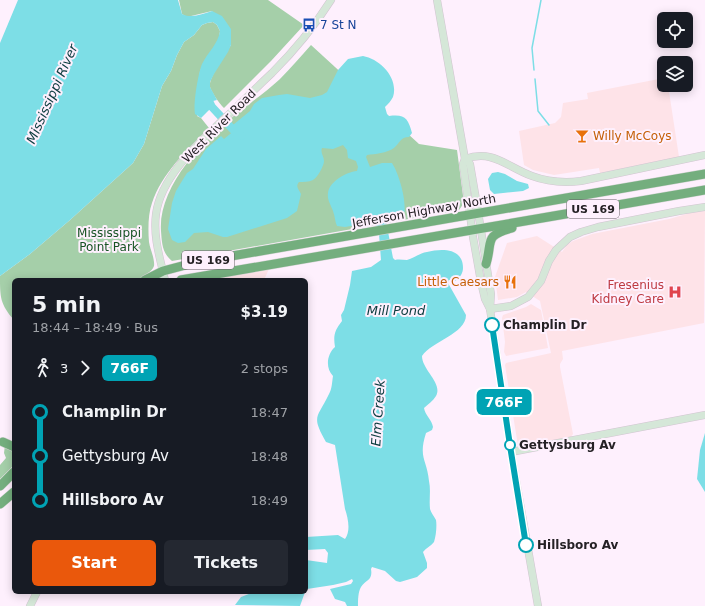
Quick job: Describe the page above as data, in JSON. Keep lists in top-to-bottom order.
{
  "streets": {
    "highway": ["US 169", "Jefferson Highway North"],
    "street": ["West River Road"]
  },
  "crossings": [
    ["West River Road", "Jefferson Highway North"]
  ],
  "water": ["Mississippi River", "Mill Pond", "Elm Creek"],
  "parks": ["Mississippi Point Park"],
  "places": {
    "bus stop": ["7 St N"],
    "bar": ["Willy McCoys"],
    "restaurant": ["Little Caesars"],
    "hospital": ["Fresenius Kidney Care"],
    "other": ["Champlin Dr", "Gettysburg Av", "Hillsboro Av"]
  },
  "lines": ["bus line 766F"],
  "page": {
    "on_map": "766F",
    "heading": ["5 min", "18:44 – 18:49 · Bus", "$3.19"],
    "legs": ["3", "766F", "2 stops"],
    "list": [
      {
        "name": "Champlin Dr",
        "value": "18:47"
      },
      {
        "name": "Gettysburg Av",
        "value": "18:48"
      },
      {
        "name": "Hillsboro Av",
        "value": "18:49"
      }
    ],
    "buttons": ["Start", "Tickets"]
  }
}
